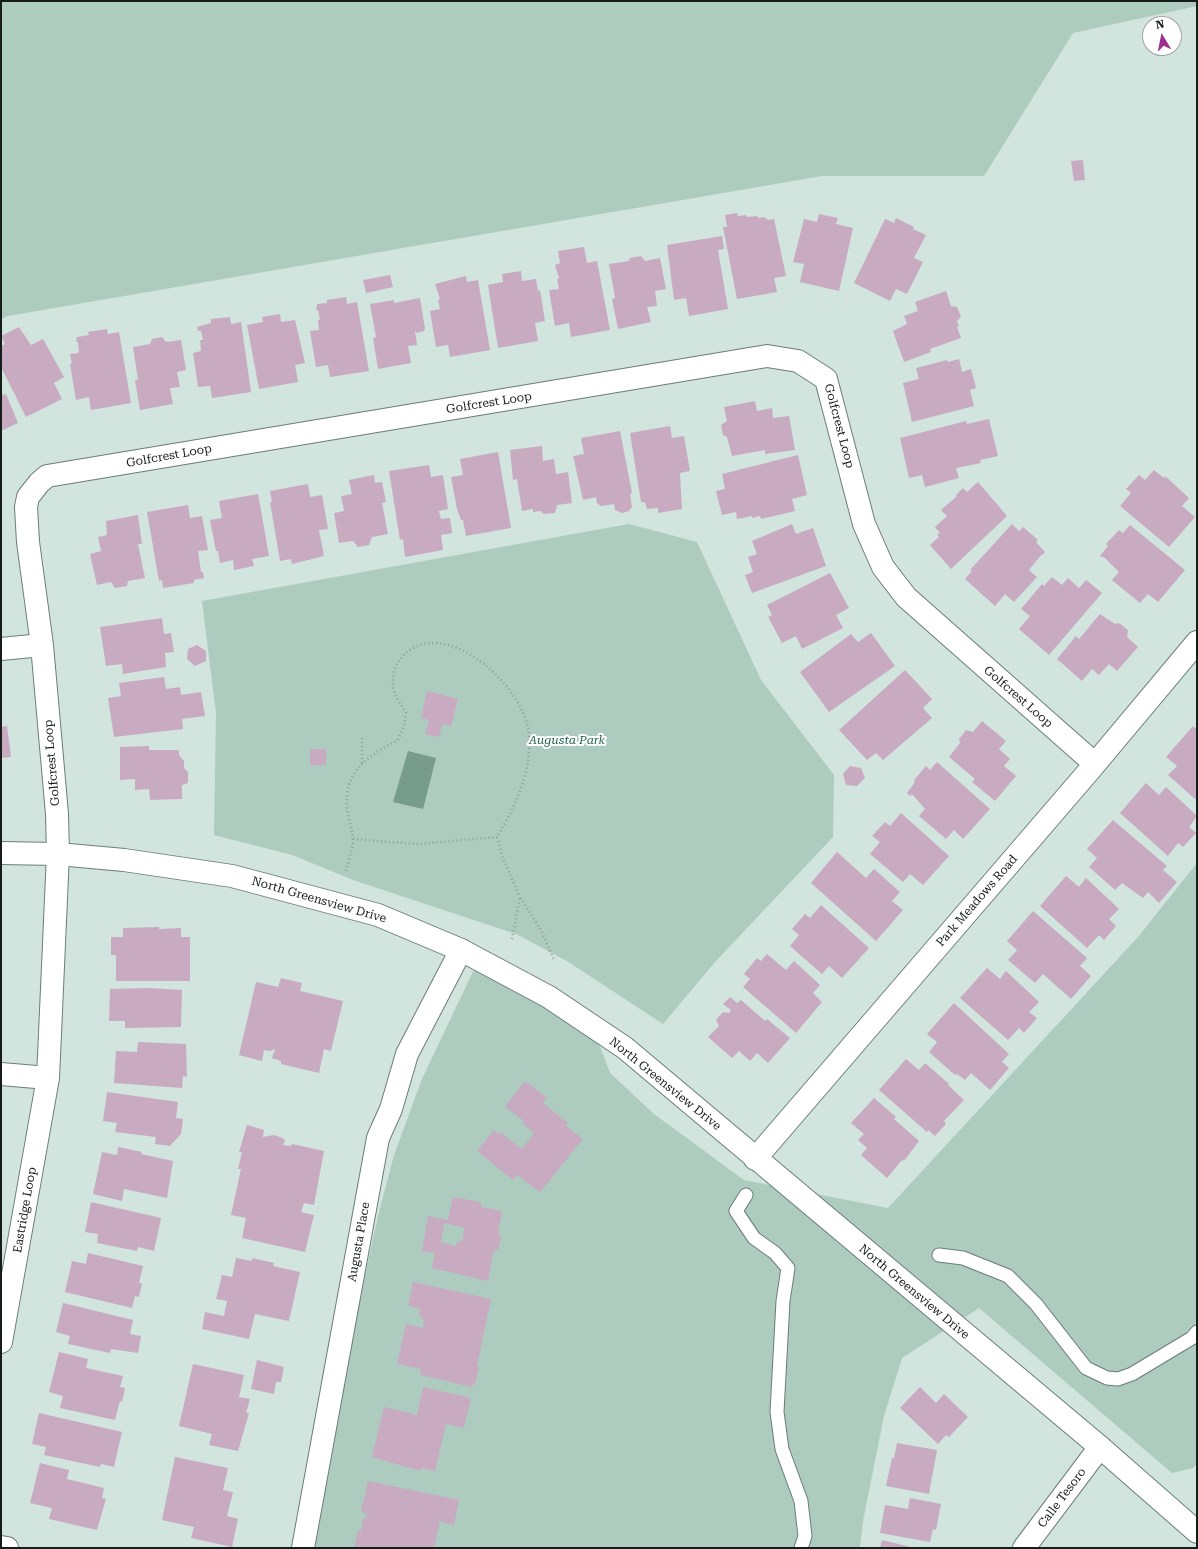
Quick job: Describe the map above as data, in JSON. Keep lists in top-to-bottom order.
{
  "streets": {
    "street": [
      "Golfcrest Loop",
      "North Greensview Drive",
      "Park Meadows Road",
      "Eastridge Loop",
      "Augusta Place",
      "Calle Tesoro"
    ]
  },
  "crossings": [
    ["Golfcrest Loop", "North Greensview Drive"],
    ["Golfcrest Loop", "Park Meadows Road"],
    ["Golfcrest Loop", "Eastridge Loop"],
    ["North Greensview Drive", "Park Meadows Road"],
    ["North Greensview Drive", "Eastridge Loop"],
    ["North Greensview Drive", "Augusta Place"],
    ["North Greensview Drive", "Calle Tesoro"]
  ],
  "parks": ["Augusta Park"],
  "north": "top"
}
